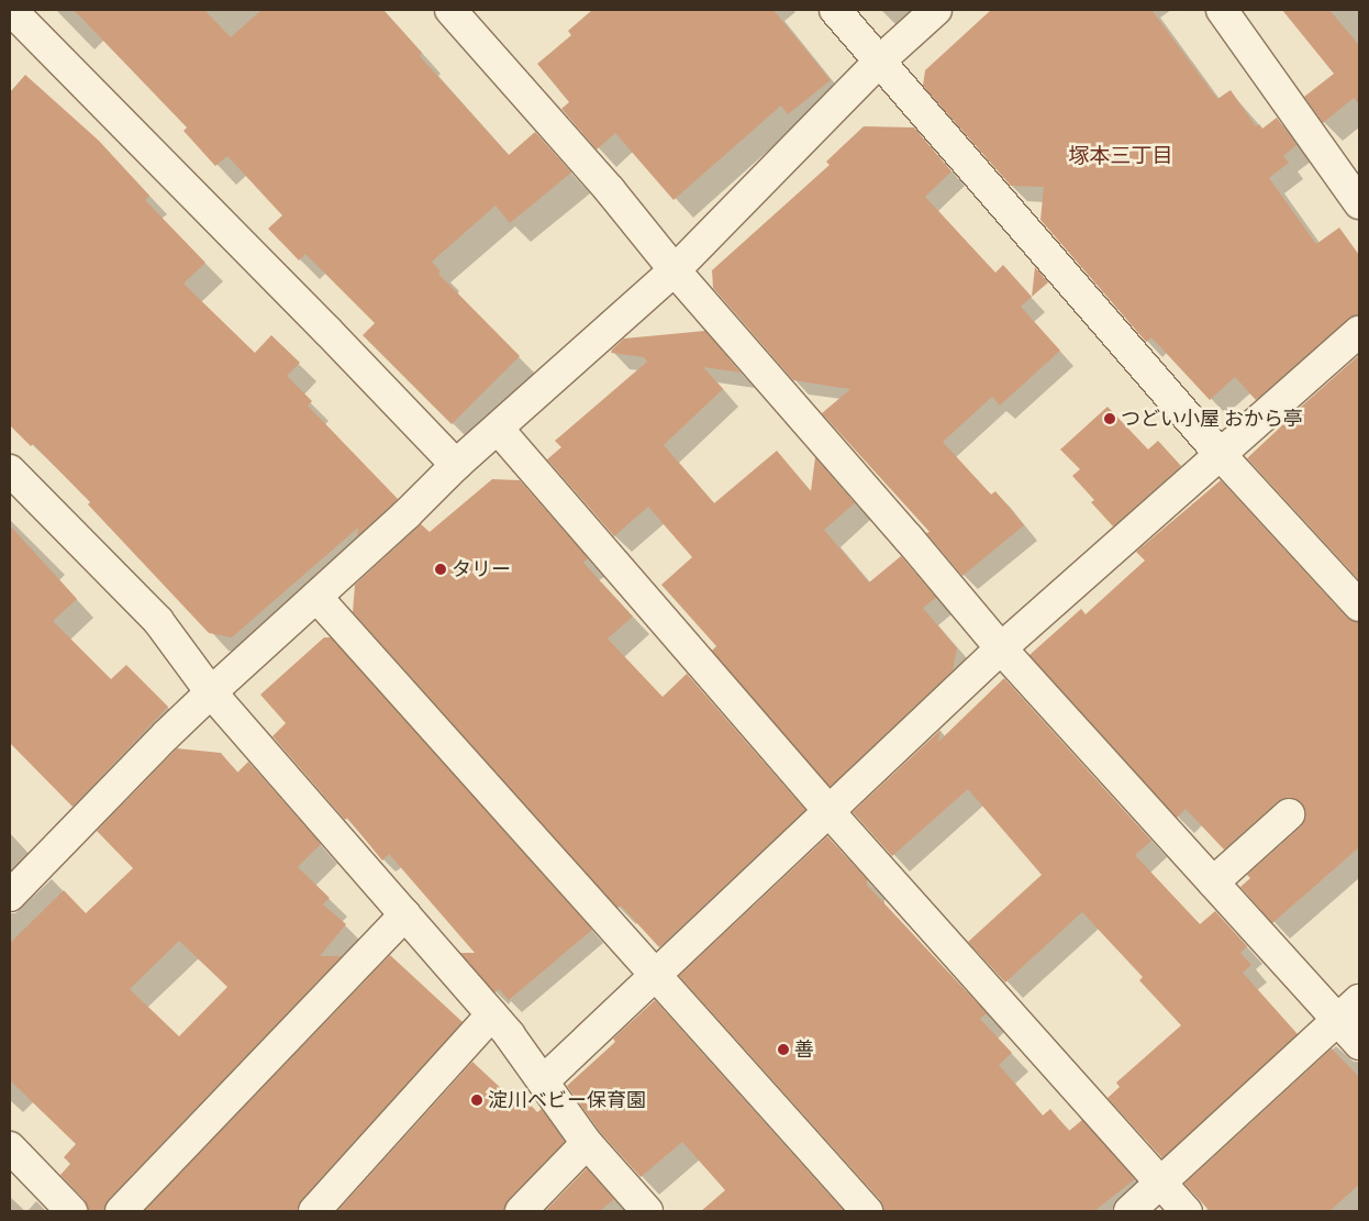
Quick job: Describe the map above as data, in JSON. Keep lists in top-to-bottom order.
{
  "districts": ["塚本三丁目"],
  "places": [
    "つどい小屋 おから亭",
    "タリー",
    "善",
    "淀川ベビー保育園"
  ]
}
